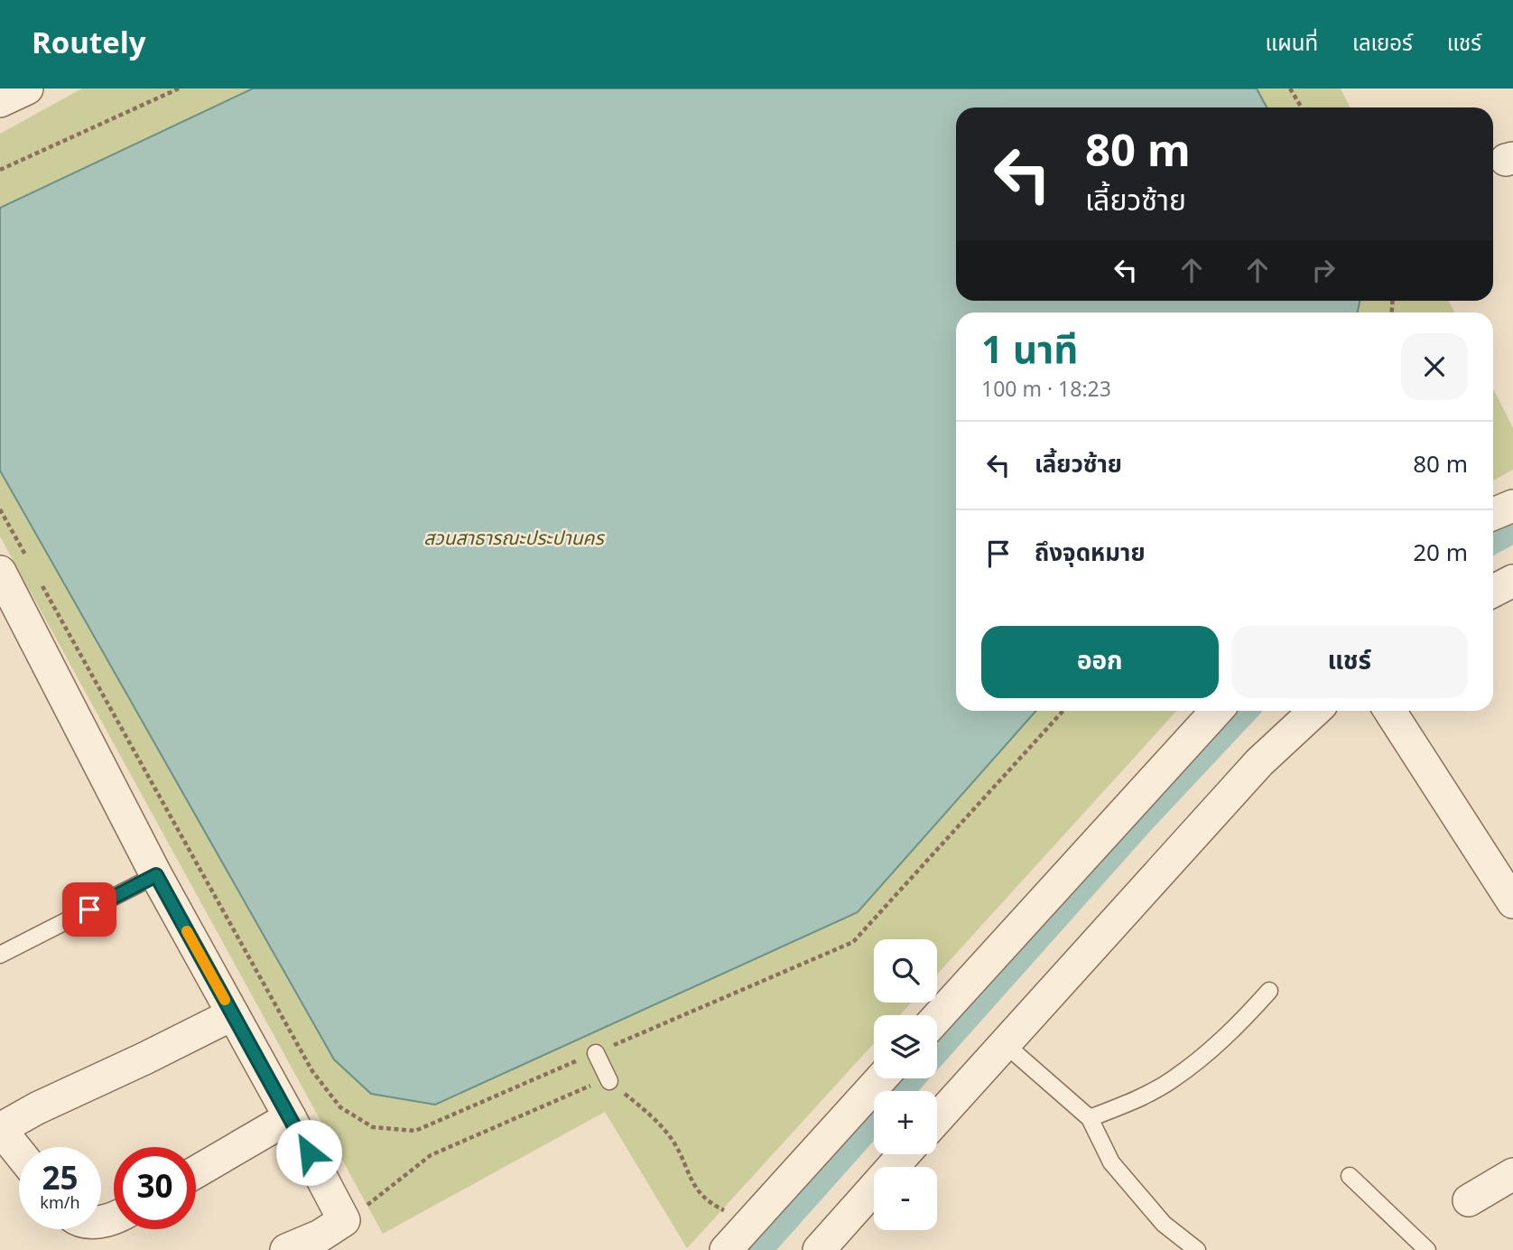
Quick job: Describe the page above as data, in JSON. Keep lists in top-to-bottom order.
{
  "parks": ["สวนสาธารณะประปานคร"],
  "page": {
    "header": "Routely",
    "nav": ["แผนที่", "เลเยอร์", "แชร์"],
    "turn": ["80 m", "เลี้ยวซ้าย"],
    "heading": ["1 นาที", "100 m · 18:23"],
    "list": [
      {
        "name": "เลี้ยวซ้าย",
        "value": "80 m"
      },
      {
        "name": "ถึงจุดหมาย",
        "value": "20 m"
      }
    ],
    "buttons": ["ออก", "แชร์"],
    "map_buttons": ["+", "−"],
    "speed": "25 km/h",
    "limit": "30"
  }
}
